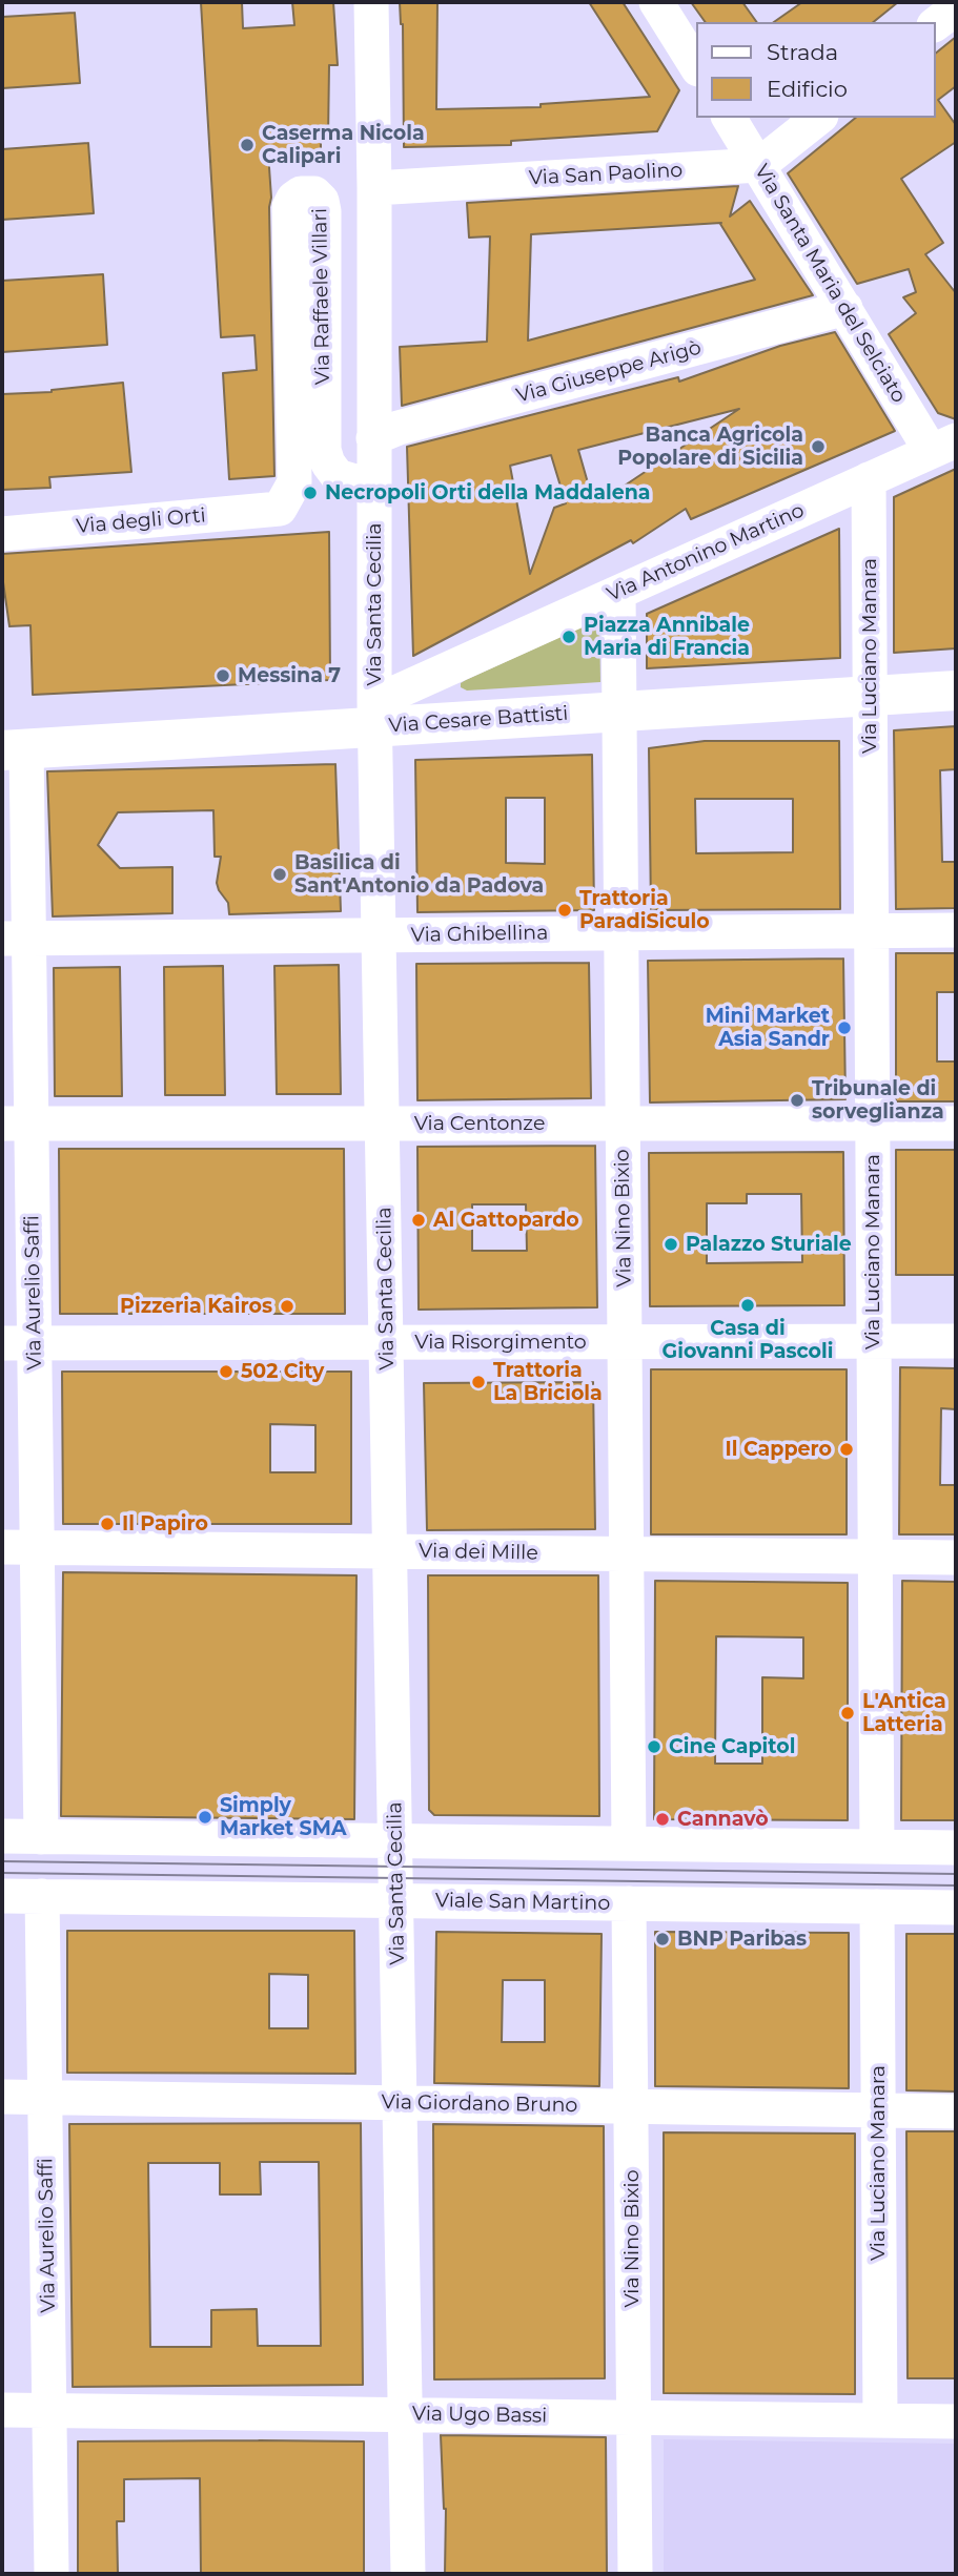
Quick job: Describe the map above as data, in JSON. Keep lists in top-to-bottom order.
{
  "streets": {
    "main road": ["Via Cesare Battisti"],
    "street": [
      "Via San Paolino",
      "Via Santa Maria del Selciato",
      "Via Raffaele Villari",
      "Via Giuseppe Arigò",
      "Via degli Orti",
      "Via Antonino Martino",
      "Via Santa Cecilia",
      "Via Luciano Manara",
      "Via Ghibellina",
      "Via Centonze",
      "Via Nino Bixio",
      "Via Aurelio Saffi",
      "Via Risorgimento",
      "Via dei Mille",
      "Viale San Martino",
      "Via Giordano Bruno",
      "Via Ugo Bassi"
    ]
  },
  "crossings": [
    ["Via San Paolino", "Via Santa Maria del Selciato"],
    ["Via San Paolino", "Via Santa Cecilia"],
    ["Via Santa Maria del Selciato", "Via Giuseppe Arigò"],
    ["Via Santa Maria del Selciato", "Via Antonino Martino"],
    ["Via Raffaele Villari", "Via degli Orti"],
    ["Via Raffaele Villari", "Via Santa Cecilia"],
    ["Via Giuseppe Arigò", "Via Santa Cecilia"],
    ["Via Antonino Martino", "Via Santa Cecilia"],
    ["Via Antonino Martino", "Via Luciano Manara"],
    ["Via Antonino Martino", "Via Cesare Battisti"],
    ["Via Antonino Martino", "Via Nino Bixio"],
    ["Via Santa Cecilia", "Via Cesare Battisti"],
    ["Via Santa Cecilia", "Via Ghibellina"],
    ["Via Santa Cecilia", "Via Centonze"],
    ["Via Santa Cecilia", "Via Risorgimento"],
    ["Via Santa Cecilia", "Via dei Mille"],
    ["Via Santa Cecilia", "Viale San Martino"],
    ["Via Santa Cecilia", "Via Giordano Bruno"],
    ["Via Santa Cecilia", "Via Ugo Bassi"],
    ["Via Luciano Manara", "Via Cesare Battisti"],
    ["Via Luciano Manara", "Via Ghibellina"],
    ["Via Luciano Manara", "Via Centonze"],
    ["Via Luciano Manara", "Via Risorgimento"],
    ["Via Luciano Manara", "Via dei Mille"],
    ["Via Luciano Manara", "Viale San Martino"],
    ["Via Luciano Manara", "Via Giordano Bruno"],
    ["Via Luciano Manara", "Via Ugo Bassi"],
    ["Via Cesare Battisti", "Via Nino Bixio"],
    ["Via Cesare Battisti", "Via Aurelio Saffi"],
    ["Via Ghibellina", "Via Nino Bixio"],
    ["Via Ghibellina", "Via Aurelio Saffi"],
    ["Via Centonze", "Via Nino Bixio"],
    ["Via Centonze", "Via Aurelio Saffi"],
    ["Via Nino Bixio", "Via Risorgimento"],
    ["Via Nino Bixio", "Via dei Mille"],
    ["Via Nino Bixio", "Viale San Martino"],
    ["Via Nino Bixio", "Via Giordano Bruno"],
    ["Via Nino Bixio", "Via Ugo Bassi"],
    ["Via Aurelio Saffi", "Via Risorgimento"],
    ["Via Aurelio Saffi", "Via dei Mille"],
    ["Via Aurelio Saffi", "Viale San Martino"],
    ["Via Aurelio Saffi", "Via Giordano Bruno"],
    ["Via Aurelio Saffi", "Via Ugo Bassi"]
  ],
  "places": [
    "Caserma Nicola Calipari",
    "Banca Agricola Popolare di Sicilia",
    "Necropoli Orti della Maddalena",
    "Piazza Annibale Maria di Francia",
    "Messina 7",
    "Basilica di Sant'Antonio da Padova",
    "Trattoria ParadiSiculo",
    "Mini Market Asia Sandr",
    "Tribunale di sorveglianza",
    "Al Gattopardo",
    "Palazzo Sturiale",
    "Casa di Giovanni Pascoli",
    "Pizzeria Kairos",
    "502 City",
    "Trattoria La Briciola",
    "Il Cappero",
    "Il Papiro",
    "L'Antica Latteria",
    "Cine Capitol",
    "Simply Market SMA",
    "Cannavò",
    "BNP Paribas"
  ],
  "legend": ["Strada", "Edificio"]
}
